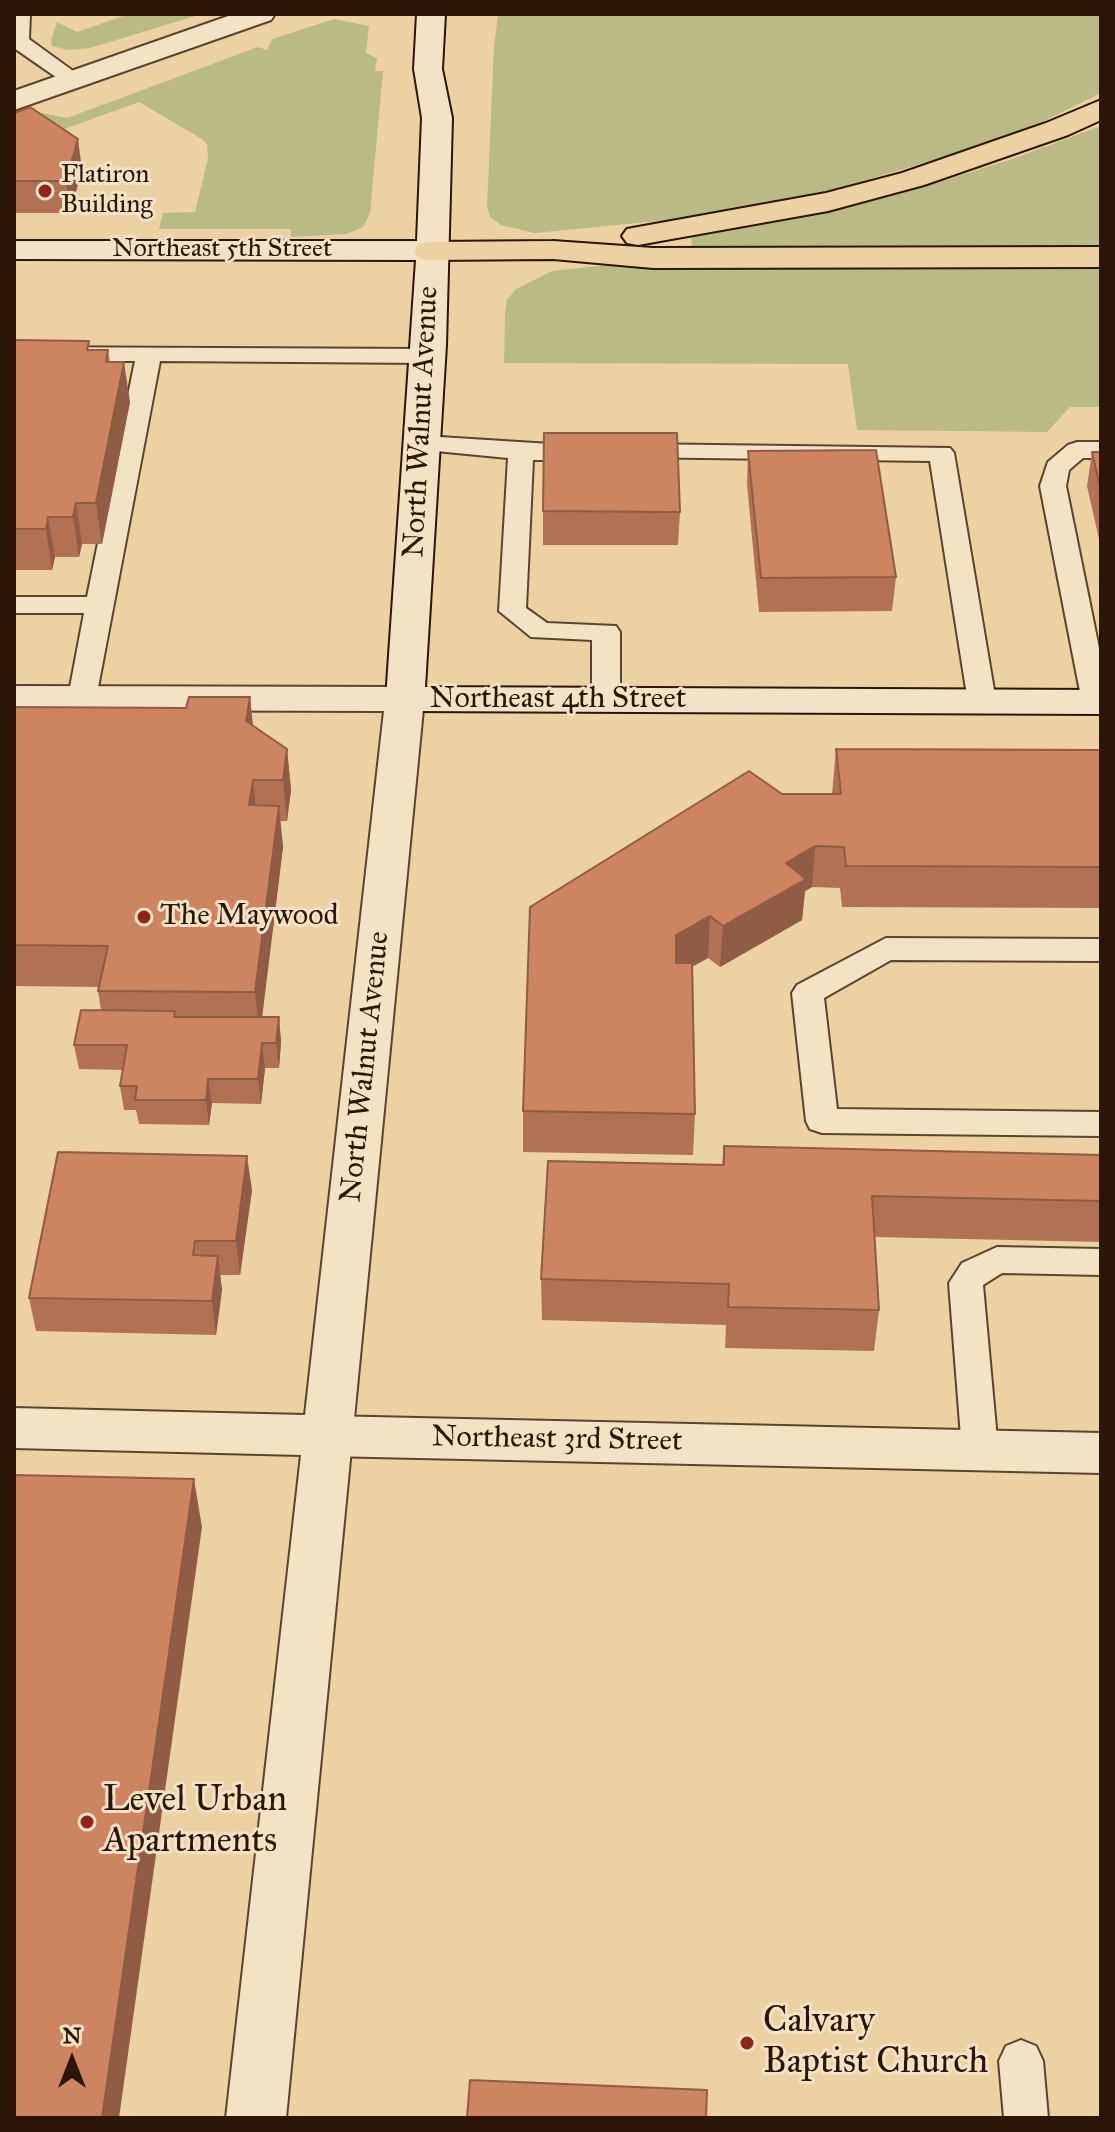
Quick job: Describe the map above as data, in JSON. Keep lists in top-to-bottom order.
{
  "streets": {
    "street": [
      "Northeast 5th Street",
      "North Walnut Avenue",
      "Northeast 4th Street",
      "Northeast 3rd Street"
    ]
  },
  "crossings": [
    ["Northeast 5th Street", "North Walnut Avenue"],
    ["North Walnut Avenue", "Northeast 4th Street"],
    ["North Walnut Avenue", "Northeast 3rd Street"]
  ],
  "places": [
    "Flatiron Building",
    "The Maywood",
    "Level Urban Apartments",
    "Calvary Baptist Church"
  ],
  "north": "top"
}
